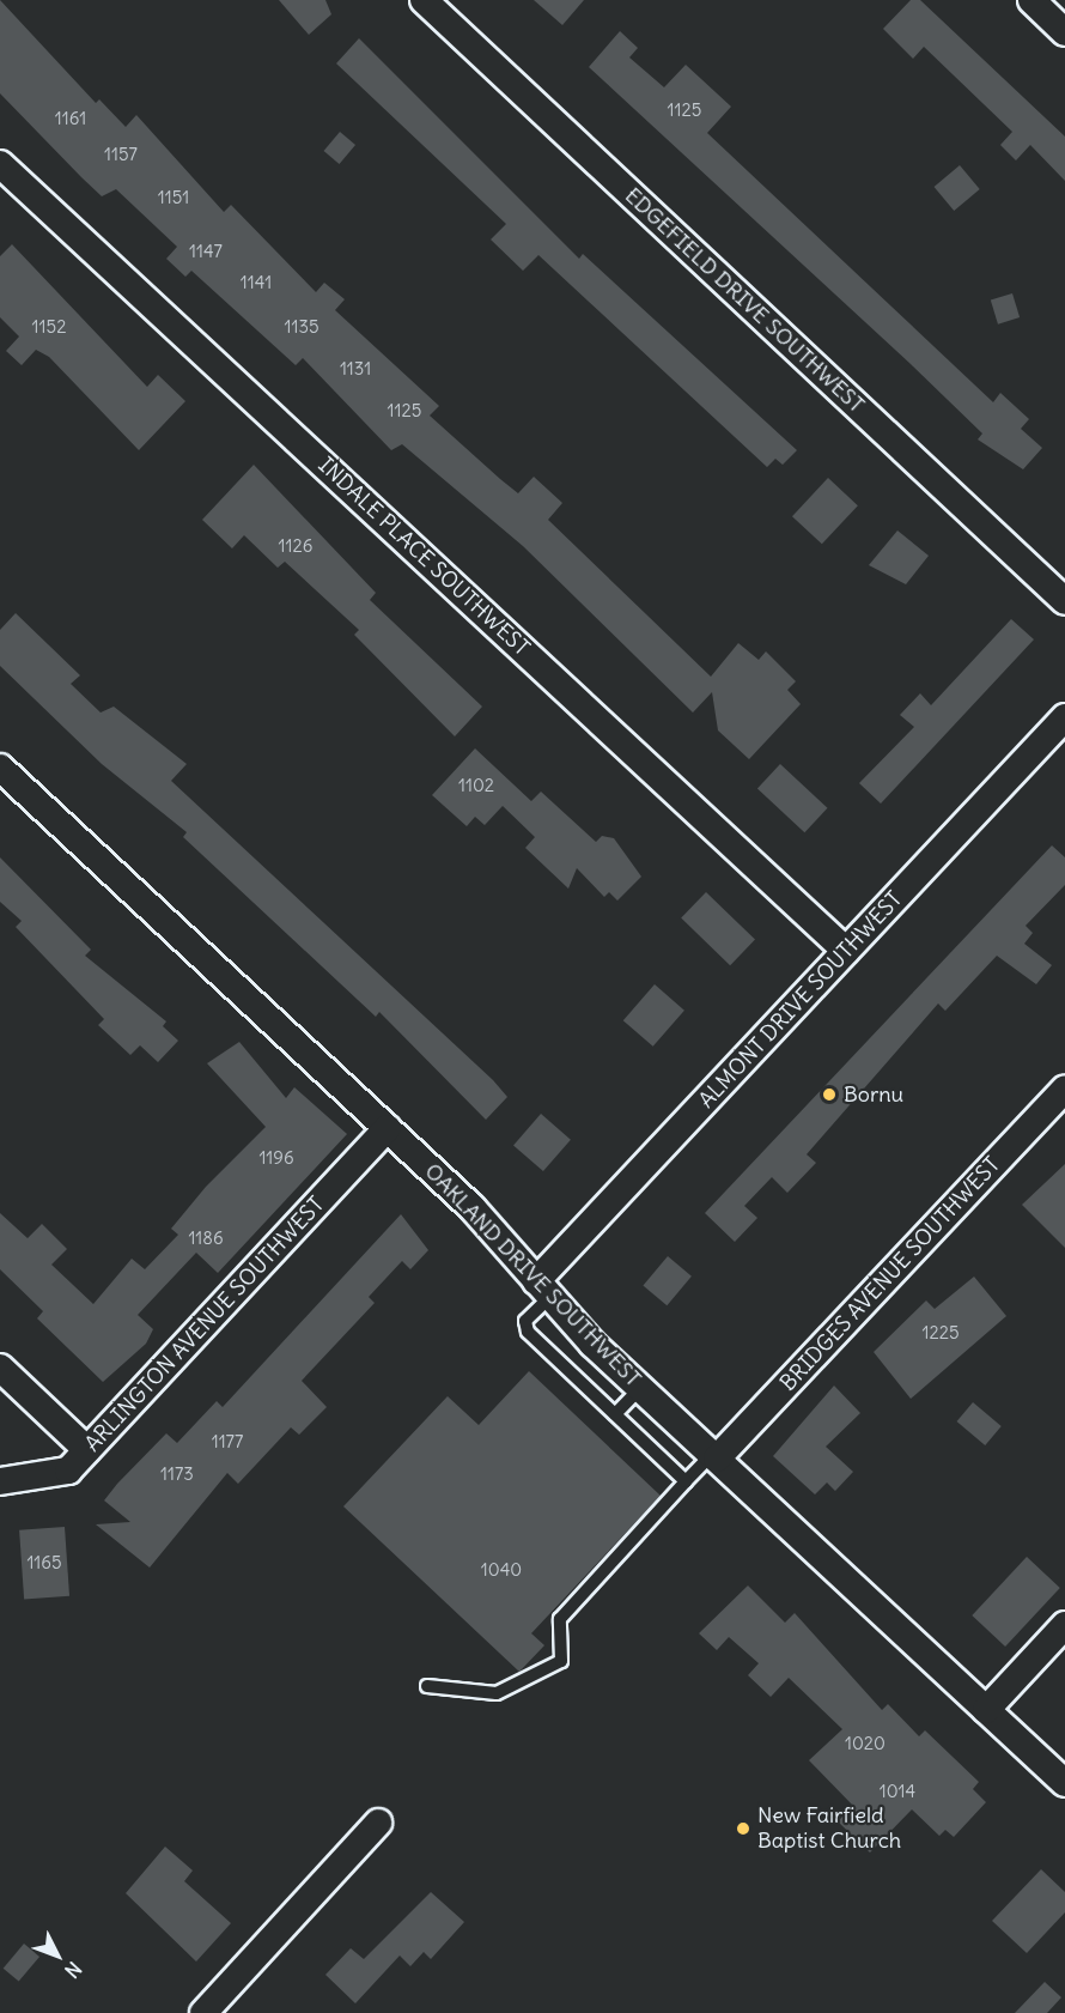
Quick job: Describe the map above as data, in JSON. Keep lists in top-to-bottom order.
{
  "streets": {
    "street": [
      "EDGEFIELD DRIVE SOUTHWEST",
      "INDALE PLACE SOUTHWEST",
      "ALMONT DRIVE SOUTHWEST",
      "BRIDGES AVENUE SOUTHWEST",
      "OAKLAND DRIVE SOUTHWEST",
      "ARLINGTON AVENUE SOUTHWEST"
    ]
  },
  "crossings": [
    ["INDALE PLACE SOUTHWEST", "ALMONT DRIVE SOUTHWEST"],
    ["ALMONT DRIVE SOUTHWEST", "OAKLAND DRIVE SOUTHWEST"],
    ["BRIDGES AVENUE SOUTHWEST", "OAKLAND DRIVE SOUTHWEST"],
    ["OAKLAND DRIVE SOUTHWEST", "ARLINGTON AVENUE SOUTHWEST"]
  ],
  "places": ["Bornu", "New Fairfield Baptist Church"],
  "house_numbers": [
    "1125",
    "1161",
    "1157",
    "1151",
    "1147",
    "1141",
    "1152",
    "1135",
    "1131",
    "1125",
    "1126",
    "1102",
    "1196",
    "1186",
    "1225",
    "1177",
    "1173",
    "1165",
    "1040",
    "1020",
    "1014"
  ],
  "north": "bottom right"
}
